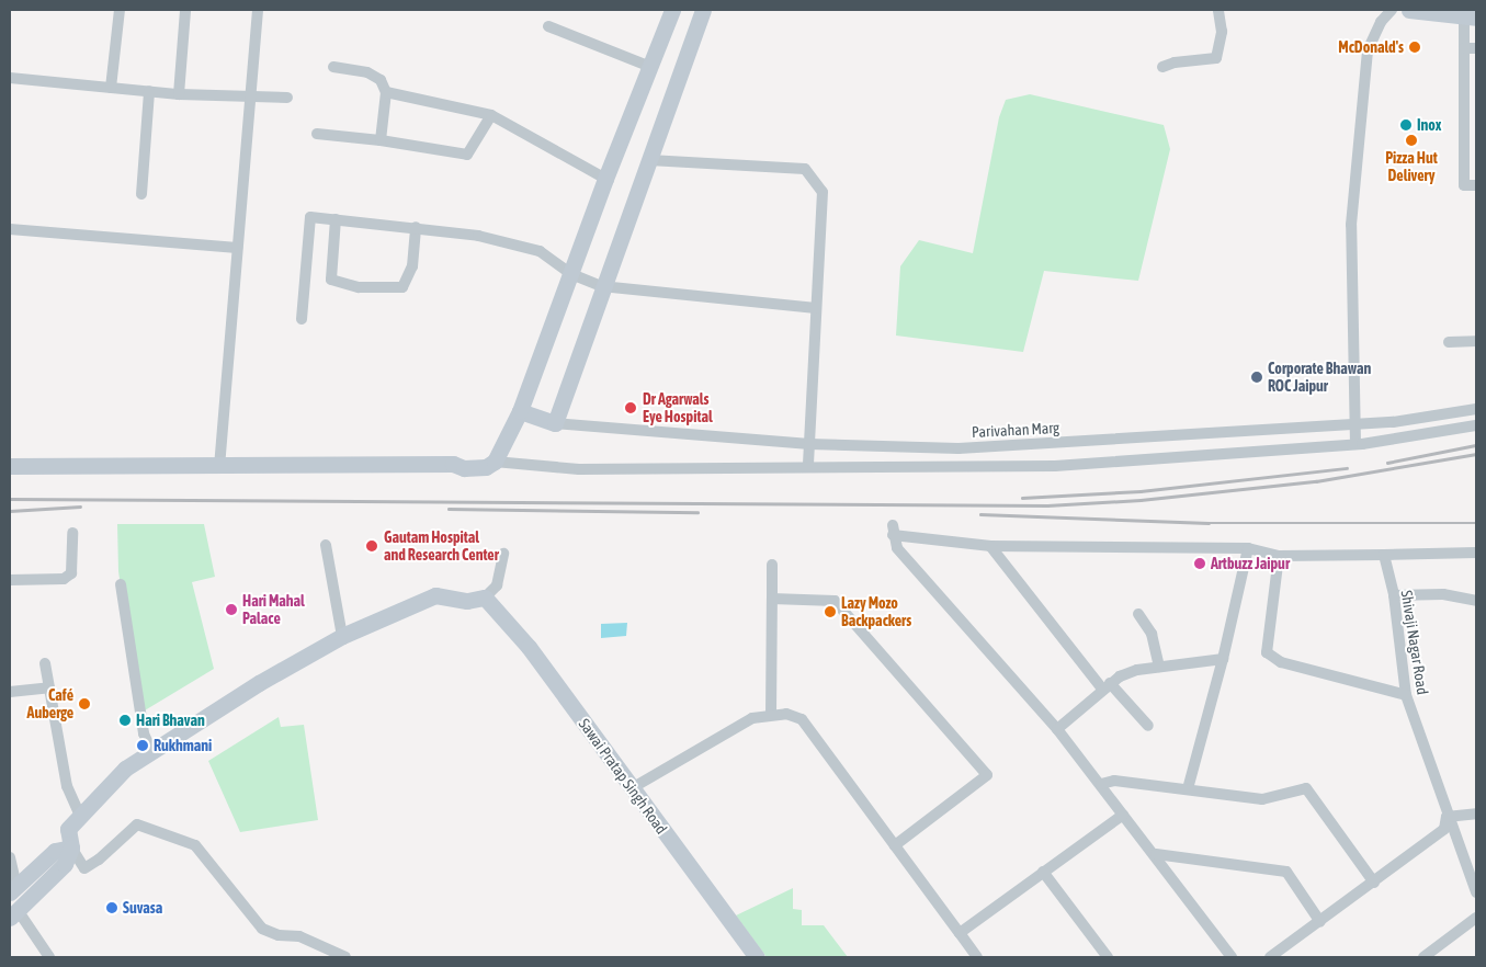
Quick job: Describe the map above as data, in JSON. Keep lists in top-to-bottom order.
{
  "streets": {
    "street": ["Parivahan Marg", "Shivaji Nagar Road", "Sawai Pratap Singh Road"]
  },
  "places": [
    "McDonald's",
    "Inox",
    "Pizza Hut Delivery",
    "Corporate Bhawan ROC Jaipur",
    "Dr Agarwals Eye Hospital",
    "Gautam Hospital and Research Center",
    "Artbuzz Jaipur",
    "Hari Mahal Palace",
    "Lazy Mozo Backpackers",
    "Café Auberge",
    "Hari Bhavan",
    "Rukhmani",
    "Suvasa"
  ]
}
